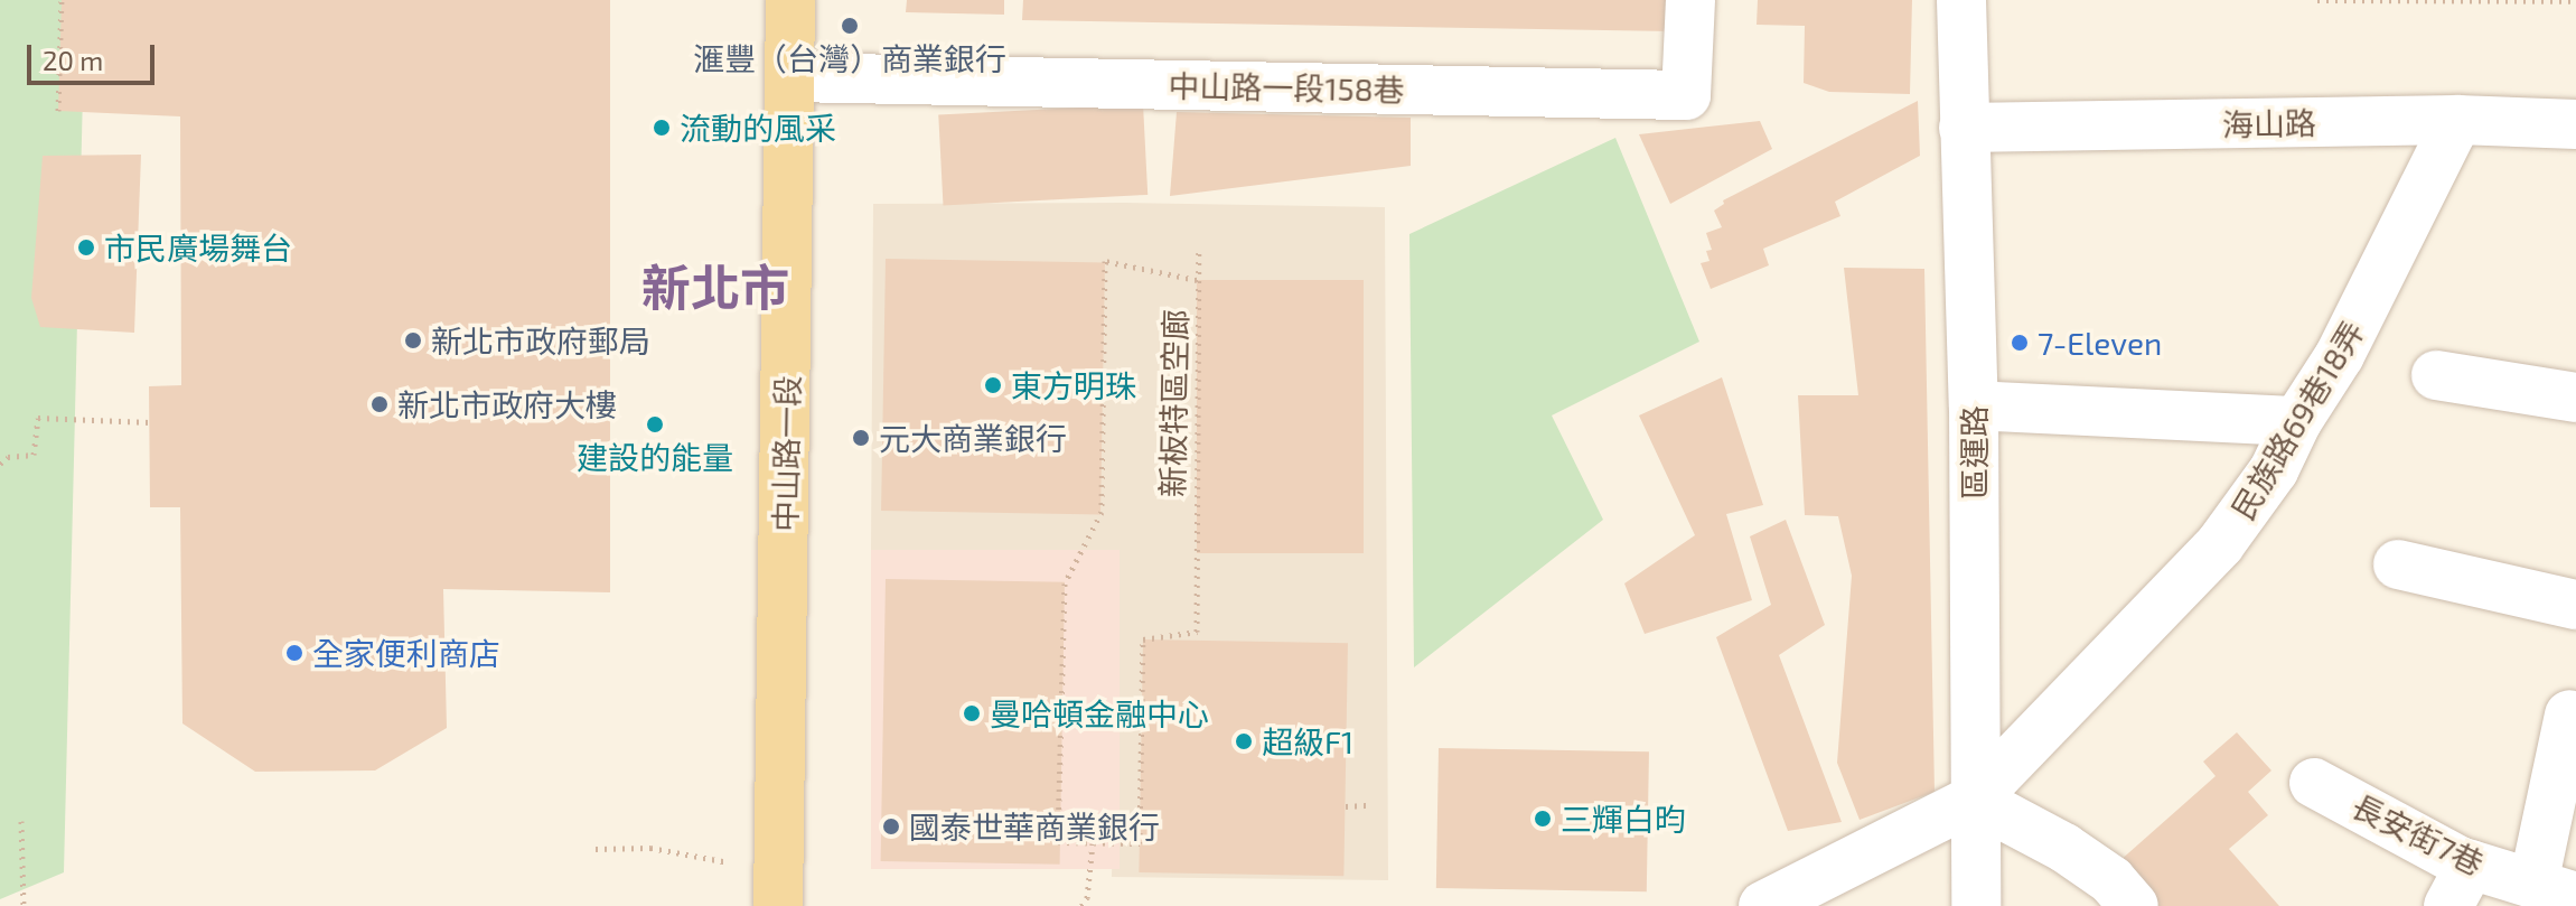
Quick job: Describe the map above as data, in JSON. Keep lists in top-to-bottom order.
{
  "streets": {
    "main road": ["中山路一段"],
    "street": [
      "中山路一段158巷",
      "海山路",
      "民族路69巷18弄",
      "區運路",
      "長安街7巷"
    ],
    "path": ["新板特區空廊"]
  },
  "crossings": [
    ["中山路一段158巷", "中山路一段"],
    ["海山路", "民族路69巷18弄"],
    ["海山路", "區運路"],
    ["民族路69巷18弄", "區運路"]
  ],
  "districts": ["新北市"],
  "places": [
    "滙豐（台灣）商業銀行",
    "流動的風采",
    "市民廣場舞台",
    "新北市政府郵局",
    "7-Eleven",
    "東方明珠",
    "新北市政府大樓",
    "建設的能量",
    "元大商業銀行",
    "全家便利商店",
    "曼哈頓金融中心",
    "超級F1",
    "三輝白昀",
    "國泰世華商業銀行"
  ],
  "scale_bar": "20 m"
}
